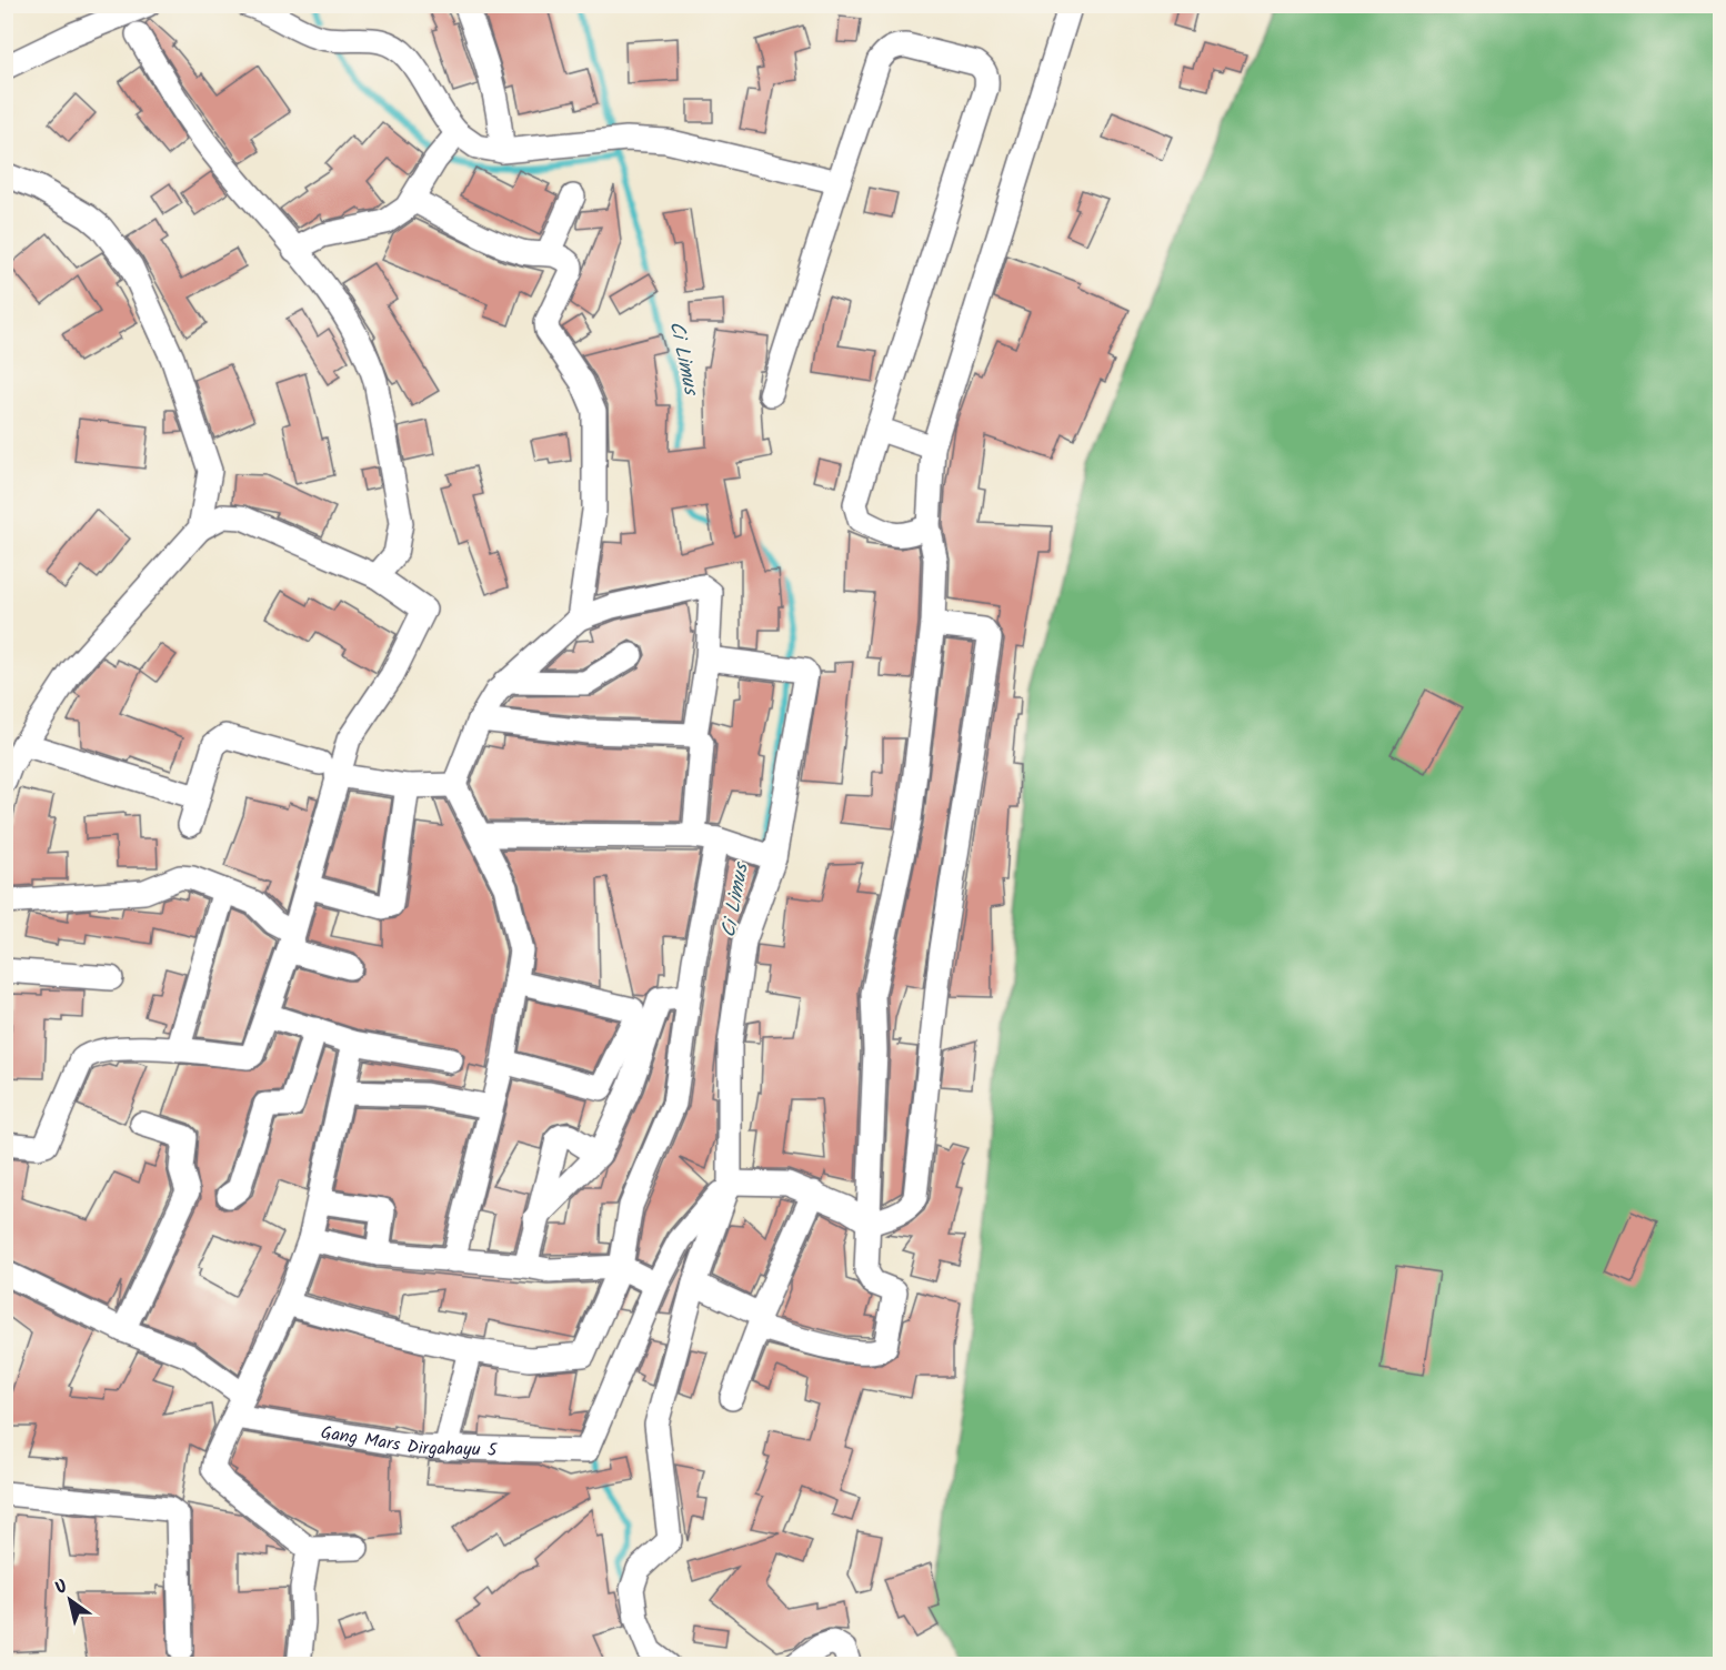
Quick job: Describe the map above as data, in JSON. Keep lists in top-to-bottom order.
{
  "streets": {
    "street": ["Gang Mars Dirgahayu 5"]
  },
  "water": ["Ci Limus"],
  "north": "top left"
}
